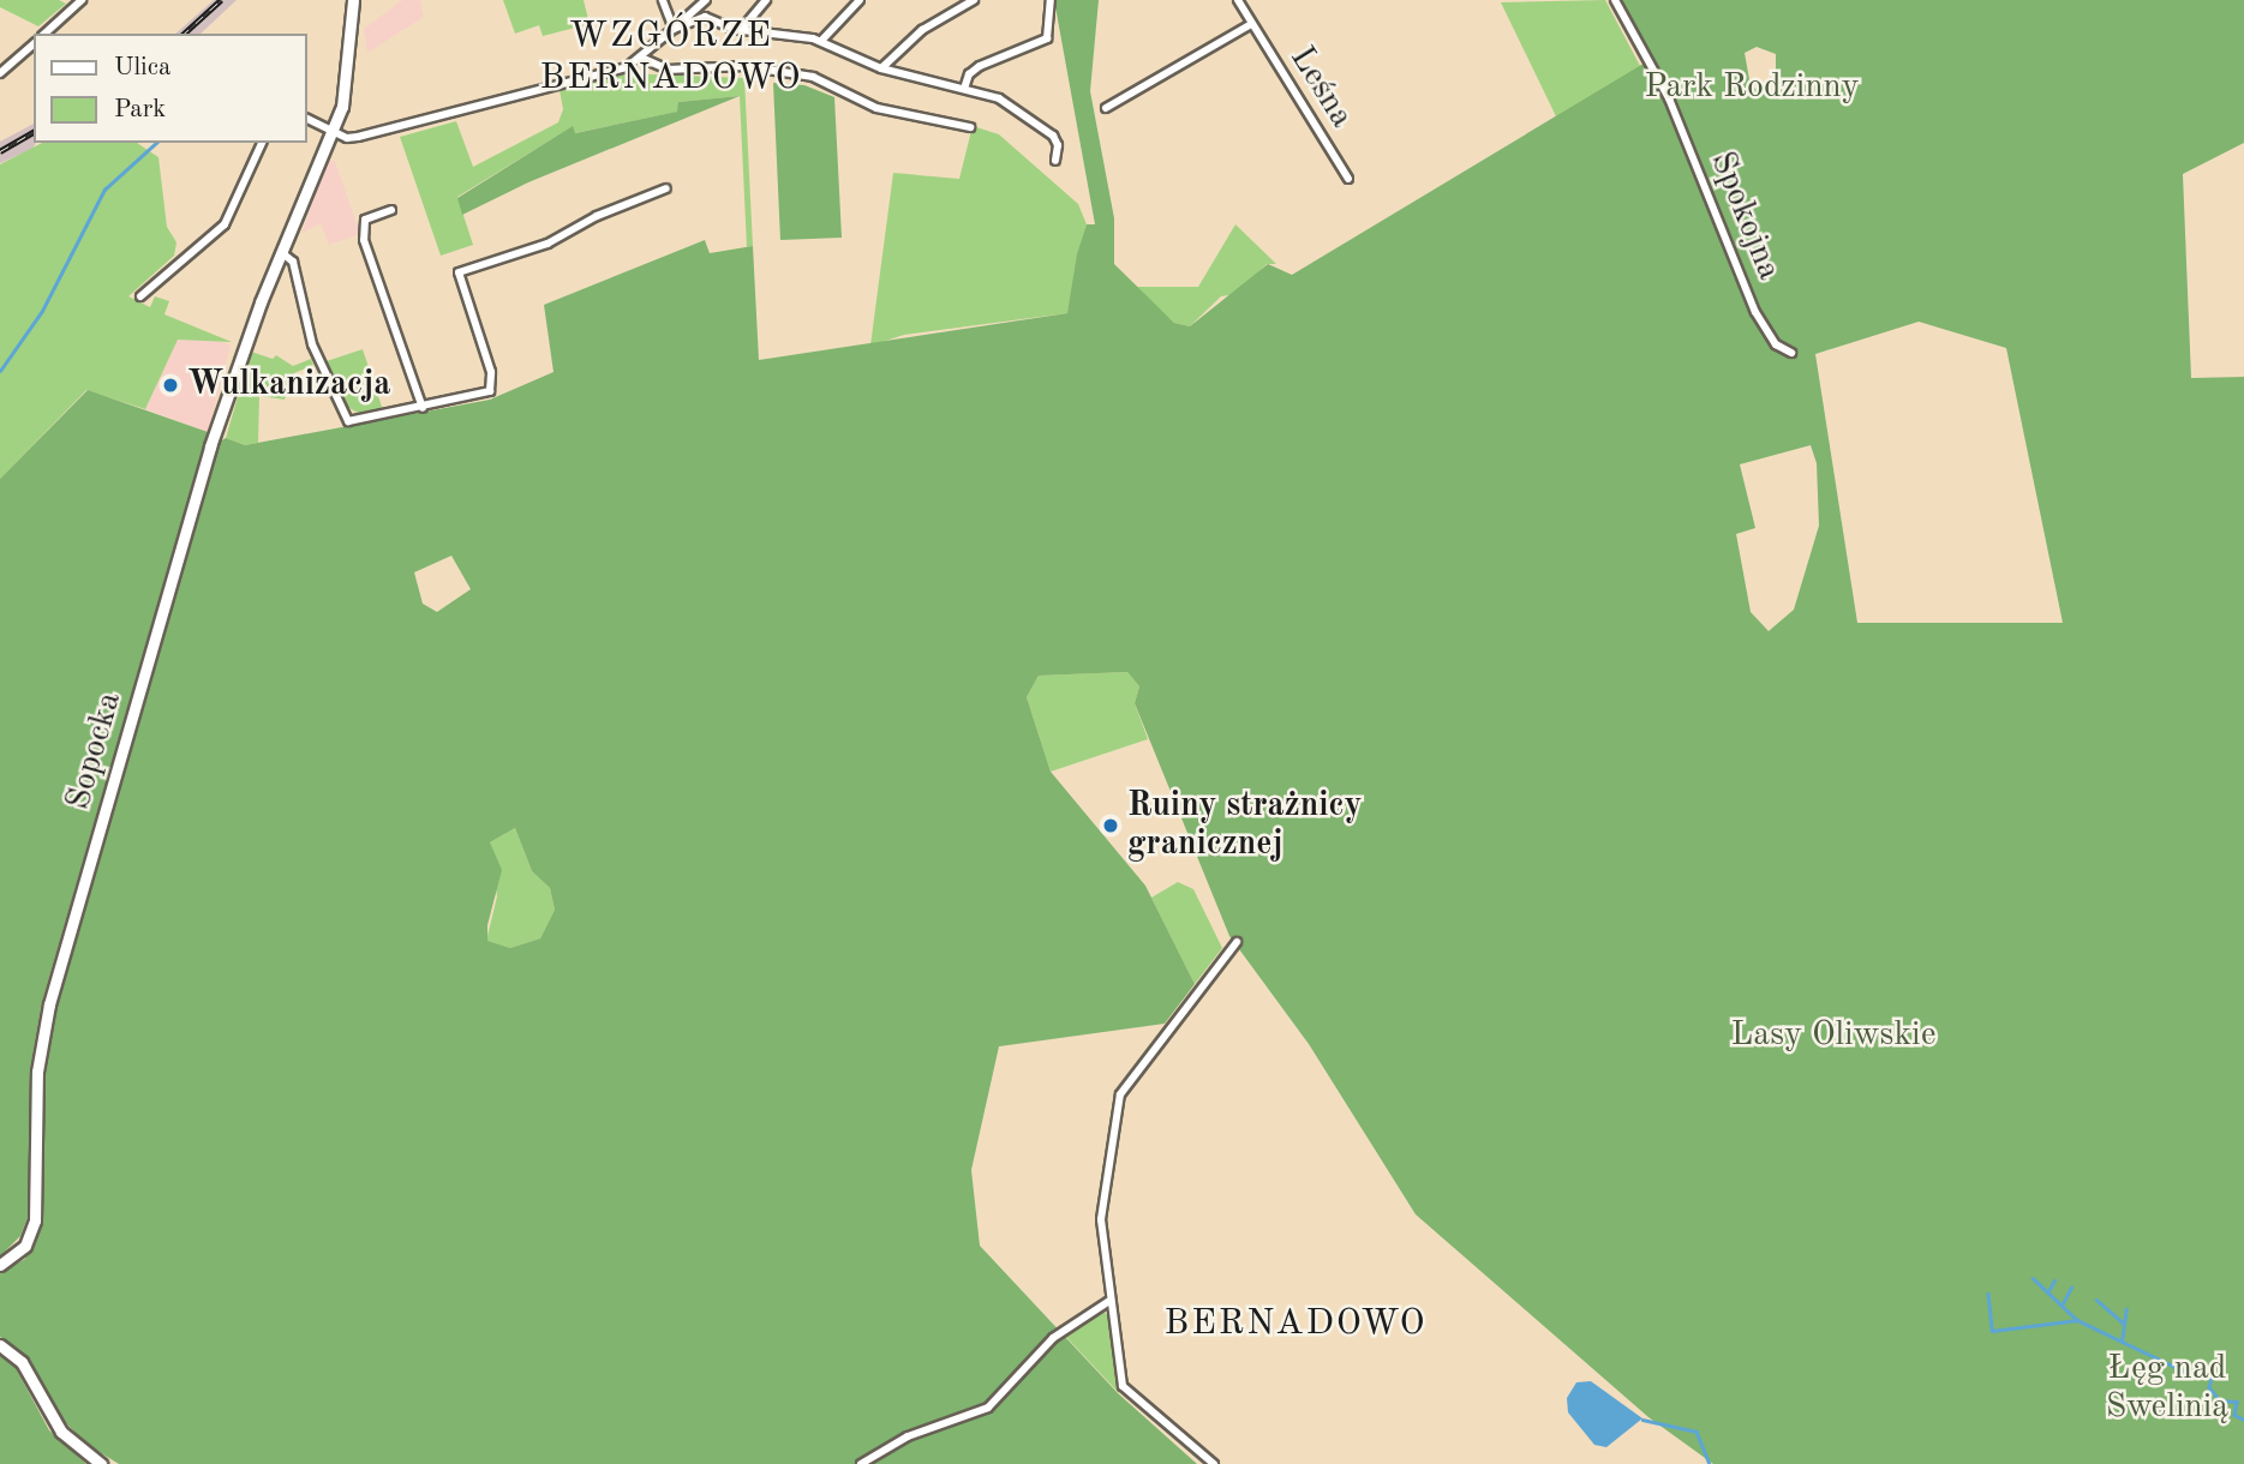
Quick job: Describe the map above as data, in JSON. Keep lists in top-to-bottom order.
{
  "streets": {
    "main road": ["Sopocka"],
    "street": ["Leśna", "Spokojna"]
  },
  "districts": ["WZGÓRZE BERNADOWO", "BERNADOWO"],
  "parks": ["Park Rodzinny", "Lasy Oliwskie", "Łęg nad Swelinią"],
  "places": ["Wulkanizacja", "Ruiny strażnicy granicznej"],
  "legend": ["Ulica", "Park"]
}
